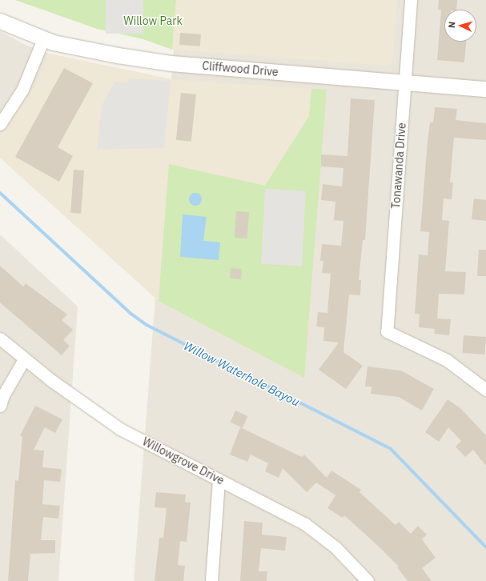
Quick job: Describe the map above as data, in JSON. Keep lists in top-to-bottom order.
{
  "streets": {
    "street": ["Cliffwood Drive", "Tonawanda Drive", "Willowgrove Drive"]
  },
  "crossings": [
    ["Cliffwood Drive", "Tonawanda Drive"]
  ],
  "water": ["Willow Waterhole Bayou"],
  "parks": ["Willow Park"],
  "north": "left"
}
